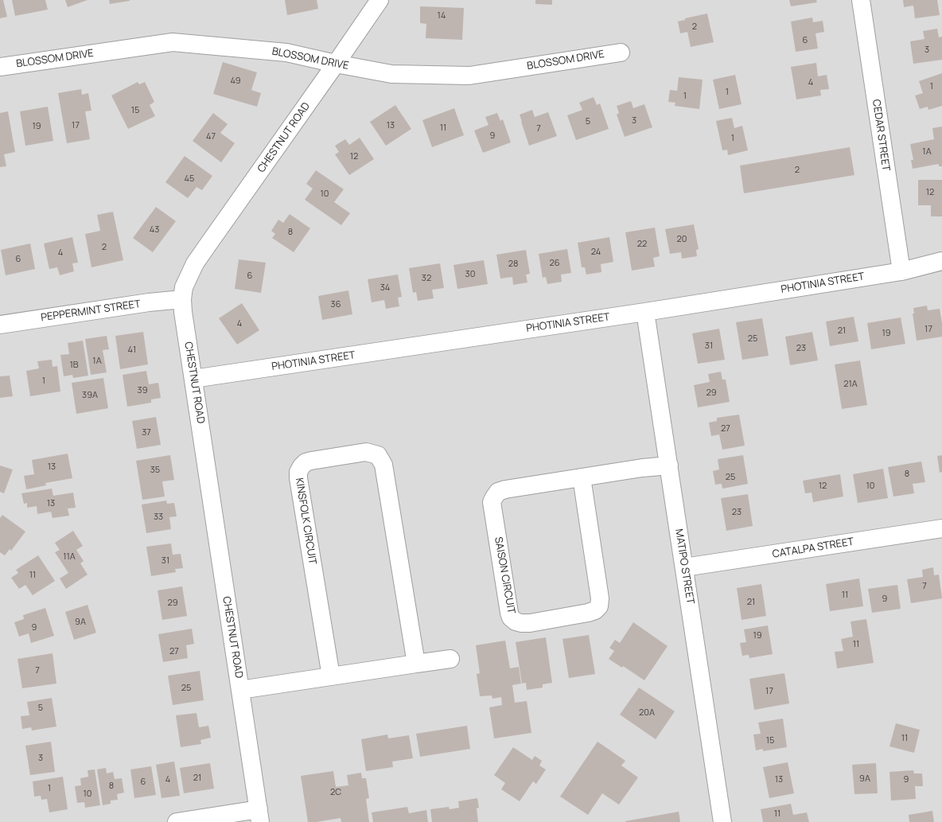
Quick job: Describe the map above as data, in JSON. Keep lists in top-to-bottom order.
{
  "streets": {
    "street": [
      "BLOSSOM DRIVE",
      "CEDAR STREET",
      "CHESTNUT ROAD",
      "PHOTINIA STREET",
      "PEPPERMINT STREET",
      "KINSFOLK CIRCUIT",
      "CATALPA STREET",
      "MATIPO STREET",
      "SAISON CIRCUIT"
    ]
  },
  "crossings": [
    ["BLOSSOM DRIVE", "CHESTNUT ROAD"],
    ["CEDAR STREET", "PHOTINIA STREET"],
    ["CHESTNUT ROAD", "PHOTINIA STREET"],
    ["CHESTNUT ROAD", "PEPPERMINT STREET"],
    ["PHOTINIA STREET", "MATIPO STREET"],
    ["CATALPA STREET", "MATIPO STREET"],
    ["MATIPO STREET", "SAISON CIRCUIT"]
  ],
  "house_numbers": [
    "14",
    "2",
    "6",
    "3",
    "49",
    "4",
    "1",
    "1",
    "1",
    "15",
    "3",
    "5",
    "17",
    "13",
    "19",
    "11",
    "7",
    "9",
    "47",
    "1",
    "1A",
    "12",
    "2",
    "45",
    "12",
    "10",
    "43",
    "8",
    "20",
    "22",
    "2",
    "24",
    "4",
    "6",
    "26",
    "28",
    "30",
    "6",
    "32",
    "34",
    "36",
    "4",
    "17",
    "21",
    "19",
    "25",
    "31",
    "23",
    "41",
    "1A",
    "1B",
    "1",
    "21A",
    "39",
    "29",
    "39A",
    "27",
    "37",
    "13",
    "35",
    "8",
    "25",
    "12",
    "10",
    "13",
    "23",
    "33",
    "11A",
    "31",
    "11",
    "7",
    "11",
    "9",
    "21",
    "29",
    "9A",
    "9",
    "19",
    "11",
    "27",
    "7",
    "25",
    "17",
    "5",
    "20A",
    "11",
    "15",
    "3",
    "21",
    "9A",
    "4",
    "13",
    "9",
    "6",
    "8",
    "1",
    "2C",
    "10",
    "11"
  ]
}
